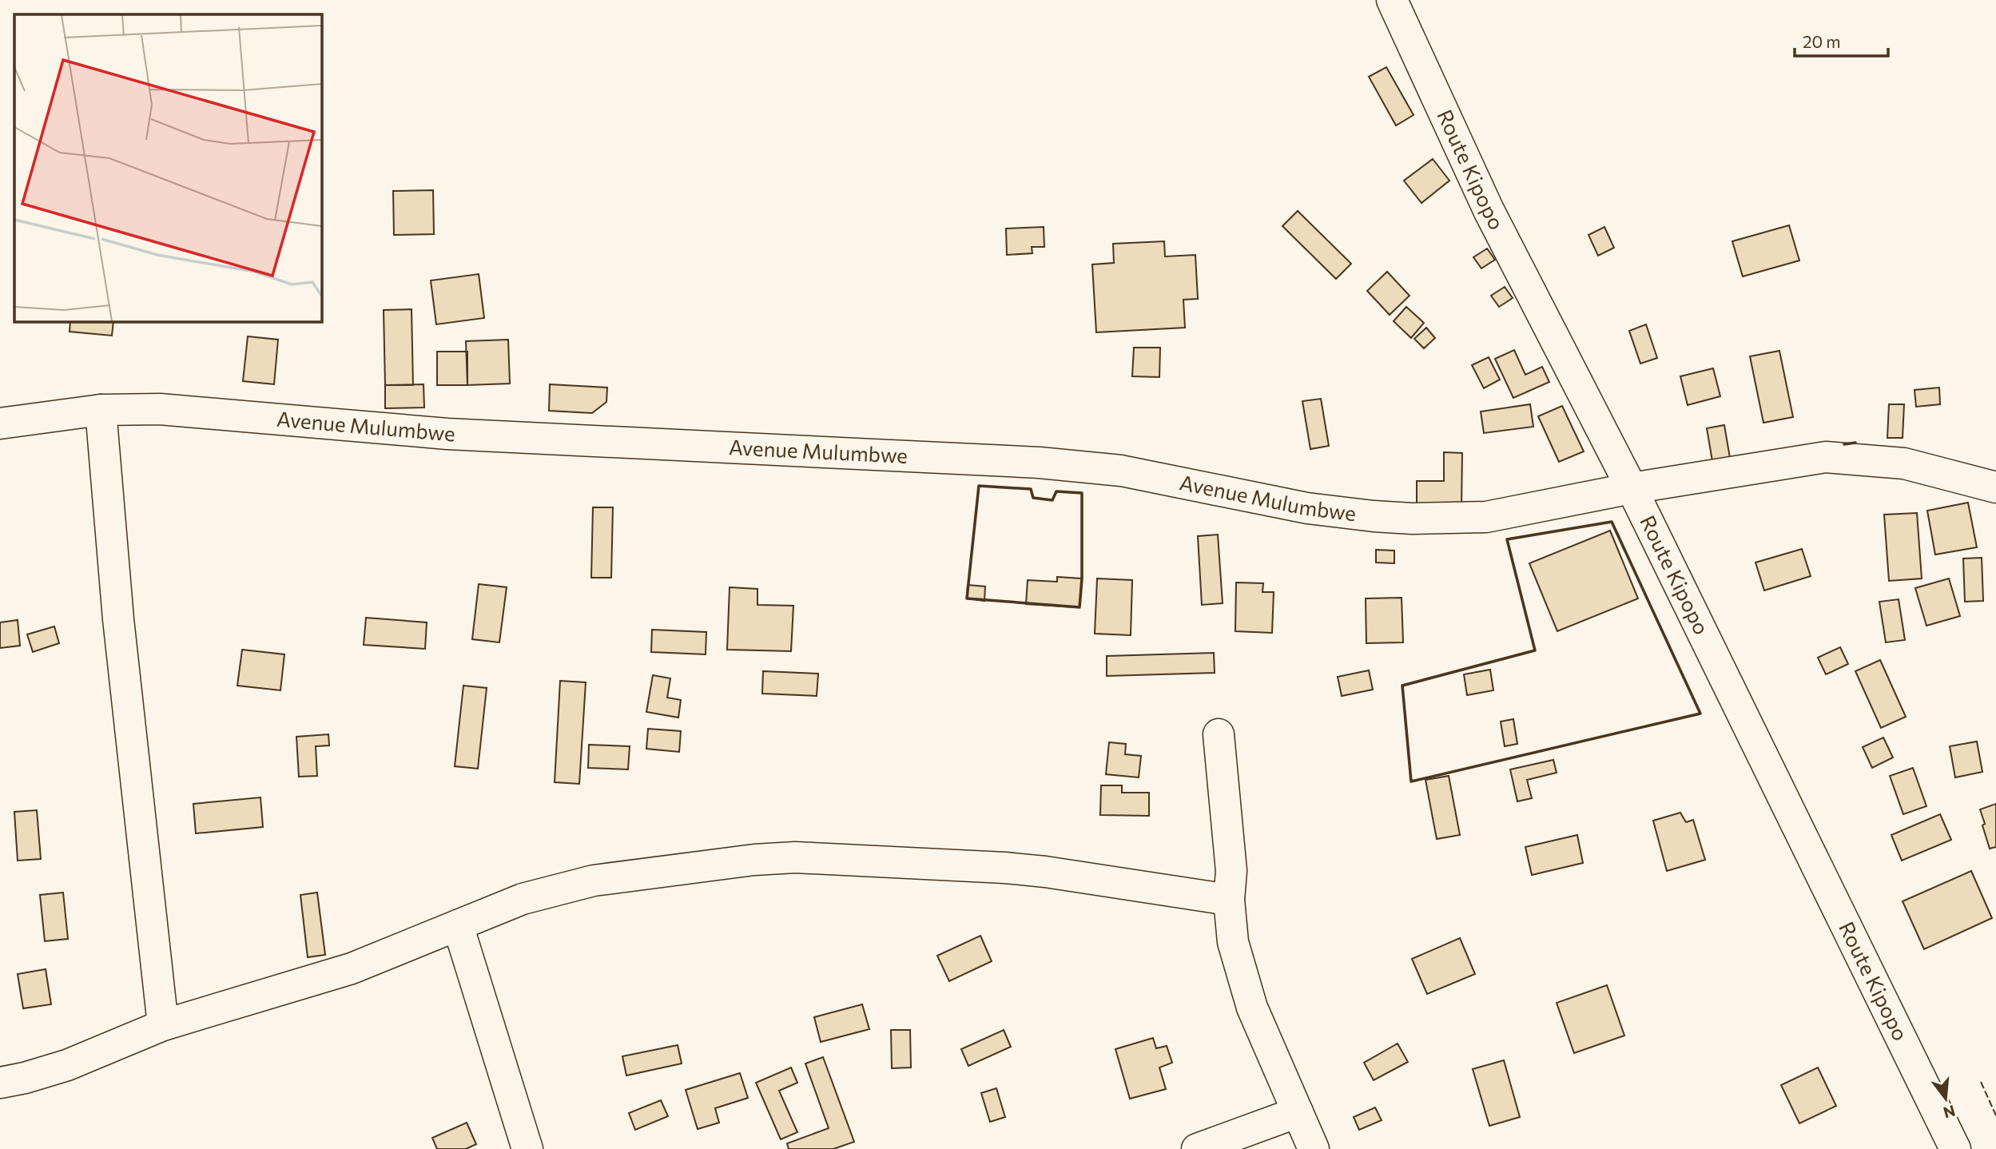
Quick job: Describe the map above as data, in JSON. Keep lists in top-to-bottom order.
{
  "streets": {
    "street": ["Route Kipopo", "Avenue Mulumbwe"]
  },
  "crossings": [
    ["Route Kipopo", "Avenue Mulumbwe"]
  ],
  "scale_bar": "20 m",
  "north": "bottom"
}
